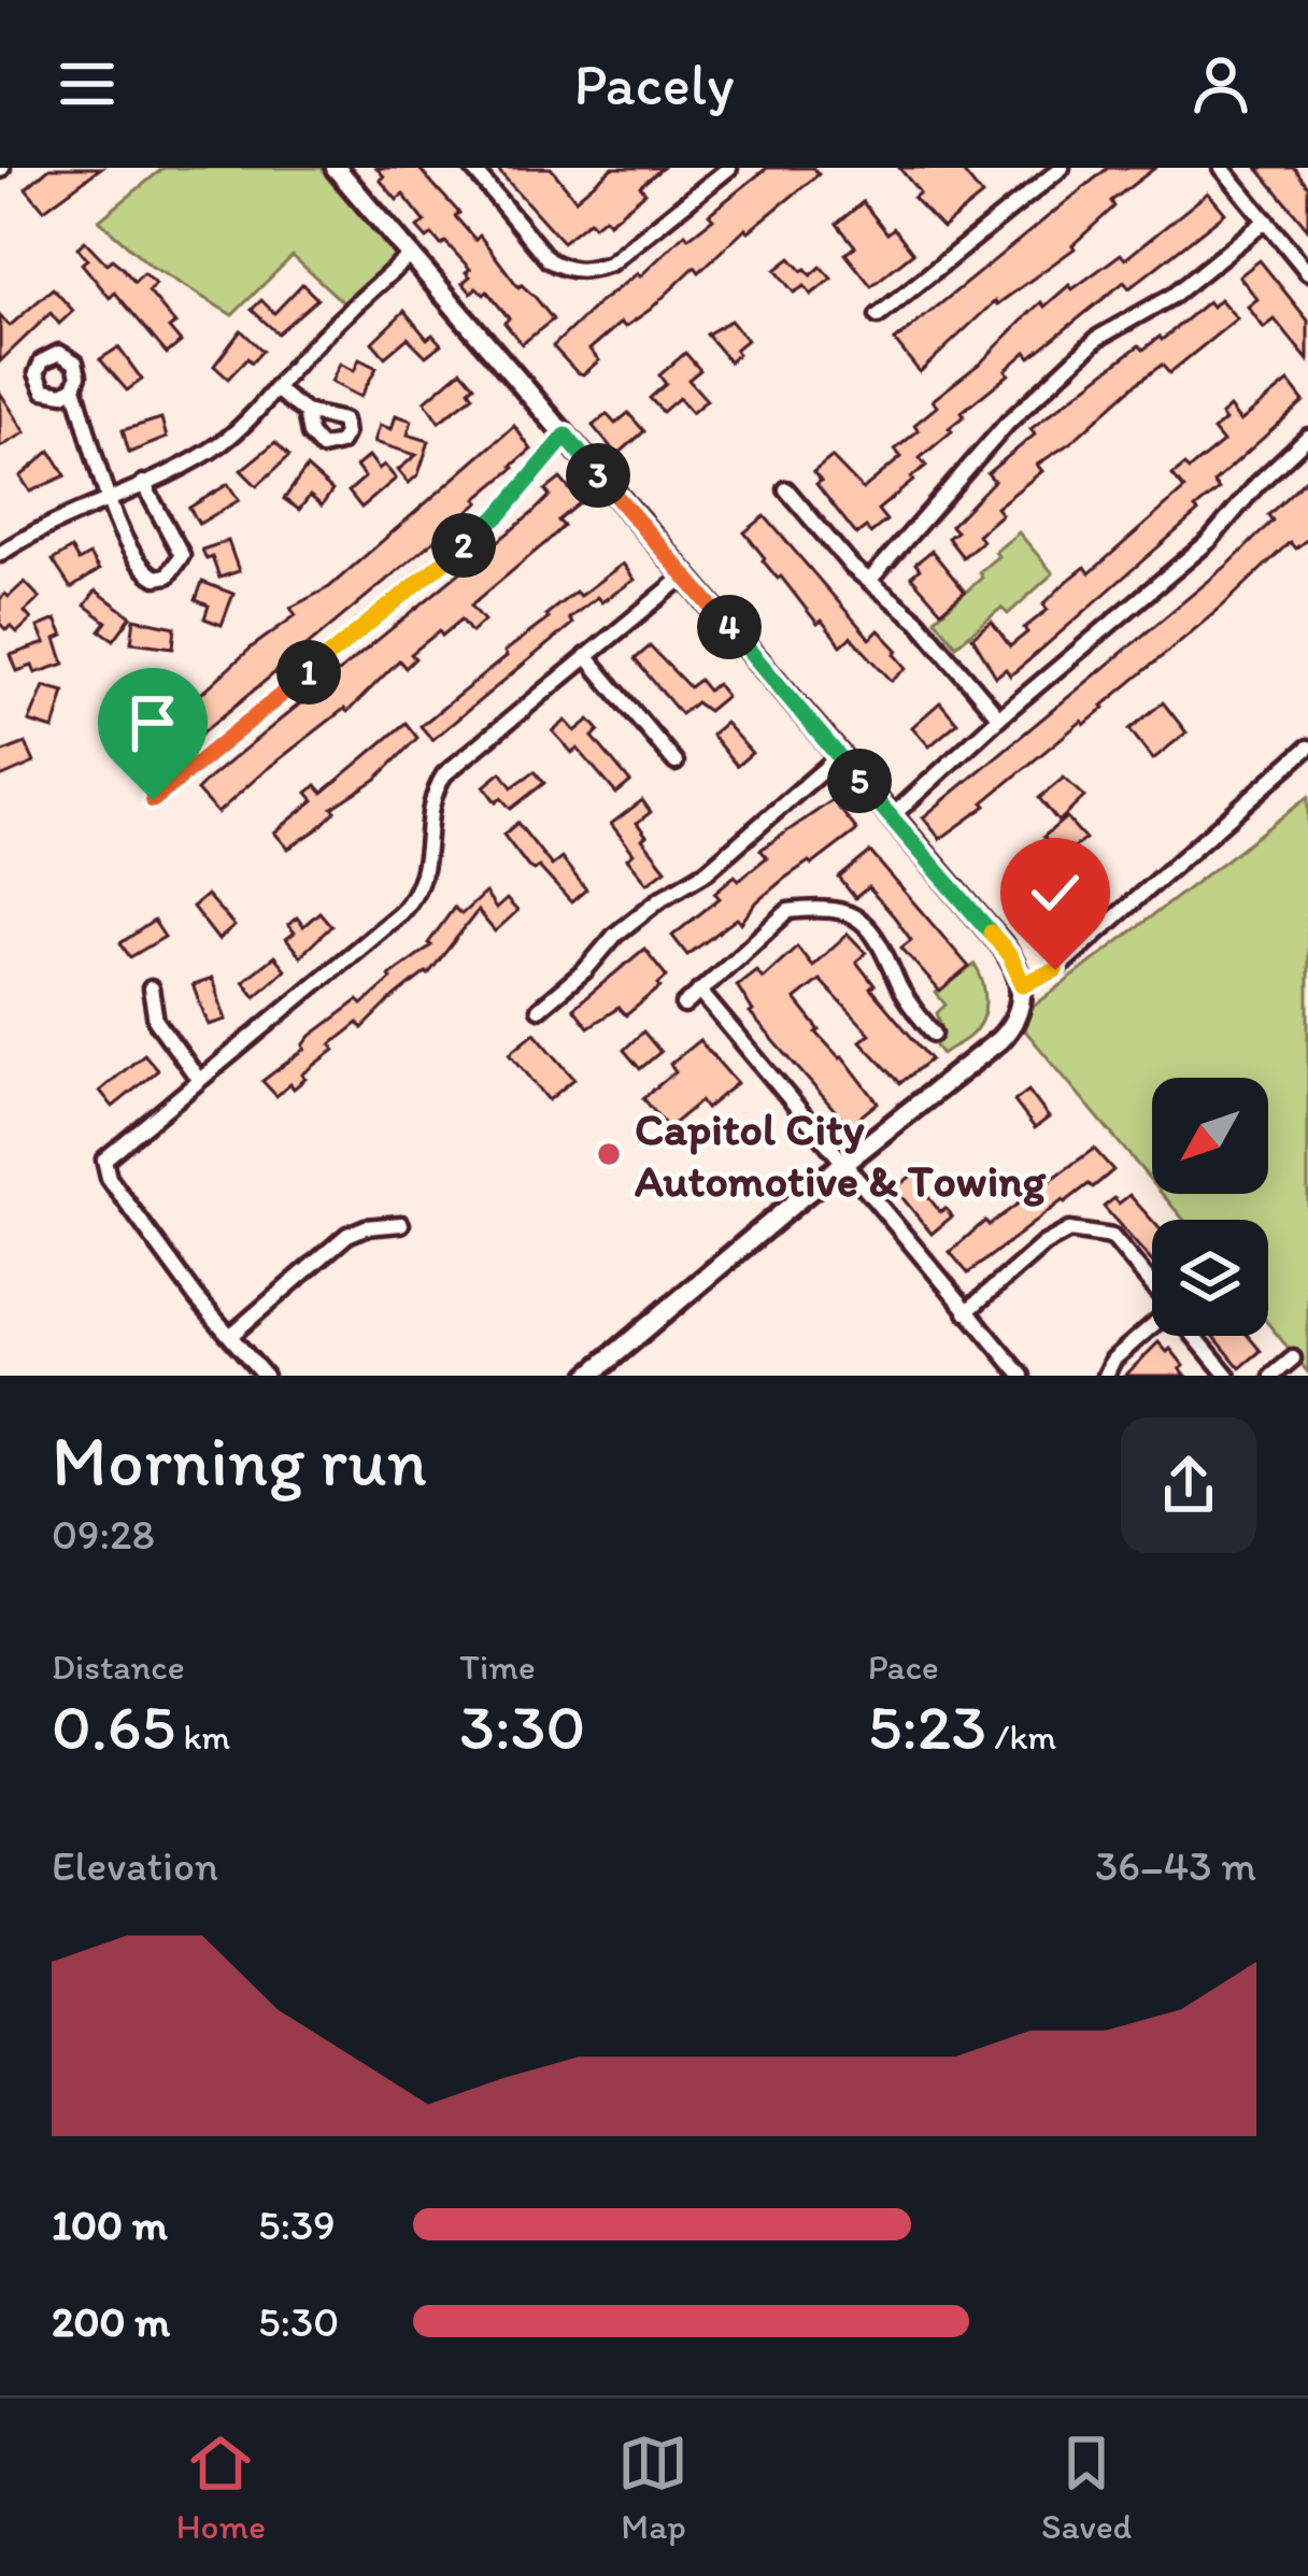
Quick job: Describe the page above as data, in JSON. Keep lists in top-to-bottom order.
{
  "places": ["Capitol City Automotive & Towing"],
  "north": "bottom left",
  "page": {
    "header": "Pacely",
    "pins": [
      "3",
      "2",
      "4",
      "1",
      "5"
    ],
    "heading": ["Morning run", "09:28"],
    "stats": [
      ["Distance", "0.65 km"],
      ["Time", "3:30"],
      ["Pace", "5:23 /km"]
    ],
    "chart": ["Elevation", "36–43 m"],
    "list": [
      {
        "name": "100 m",
        "note": "5:39"
      },
      {
        "name": "200 m",
        "note": "5:30"
      }
    ],
    "tabs": ["Home", "Map", "Saved"]
  }
}
